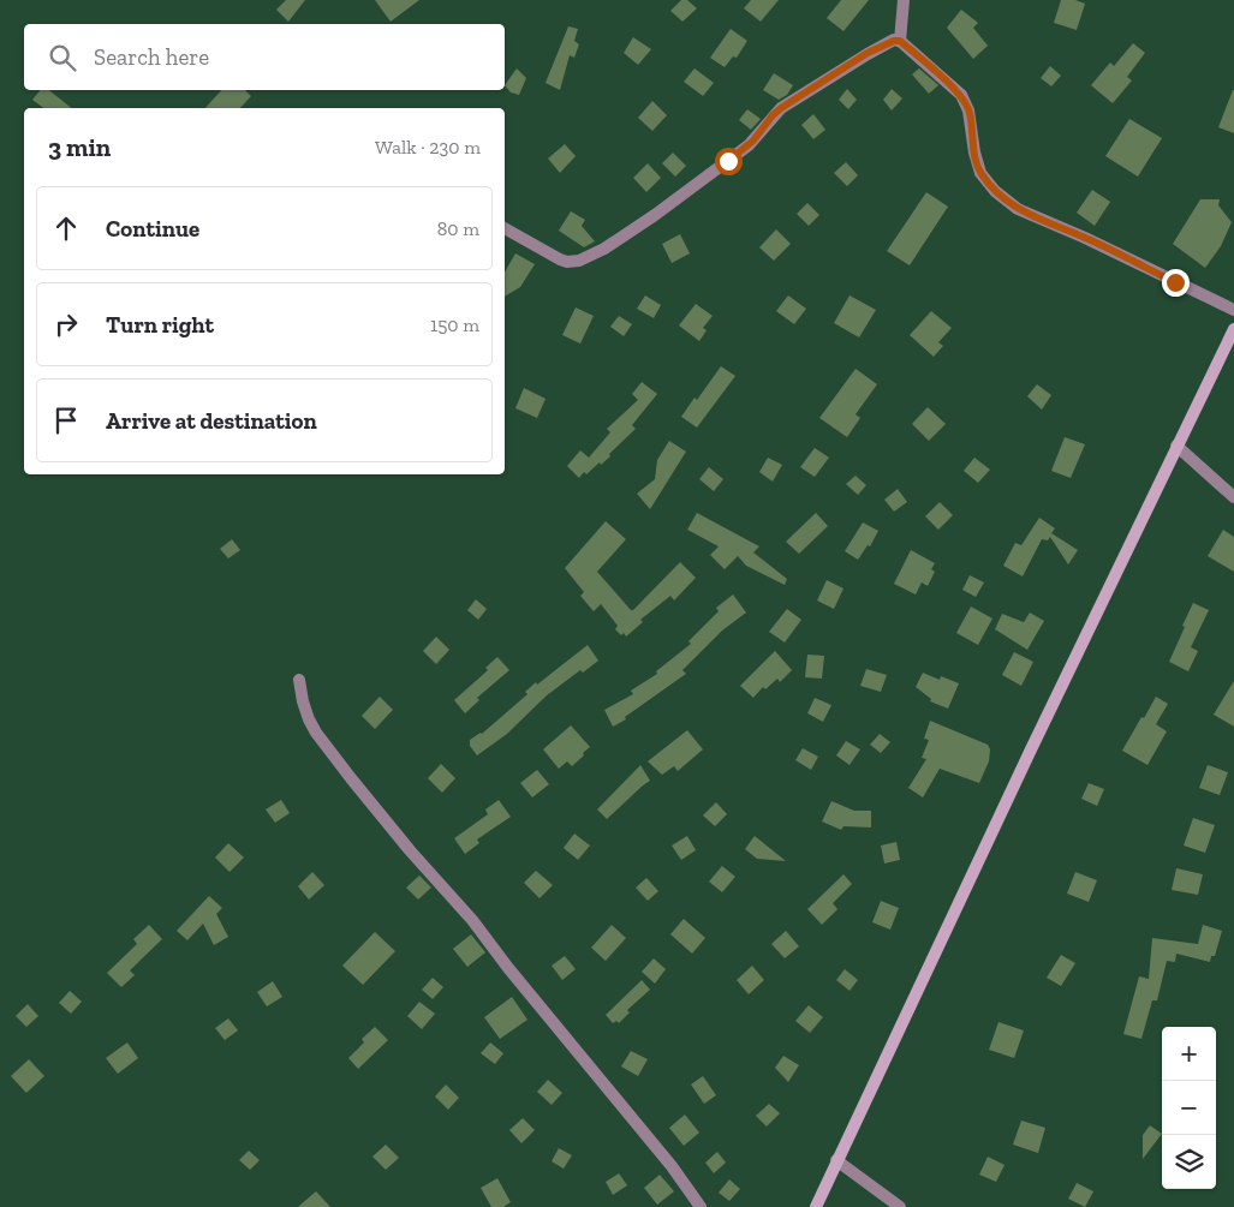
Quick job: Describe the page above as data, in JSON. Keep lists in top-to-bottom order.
{
  "page": {
    "search": "Search here",
    "heading": ["3 min", "Walk · 230 m"],
    "list": [
      ["Continue", "80 m"],
      ["Turn right", "150 m"],
      "Arrive at destination"
    ],
    "map_buttons": ["+", "−"]
  }
}
